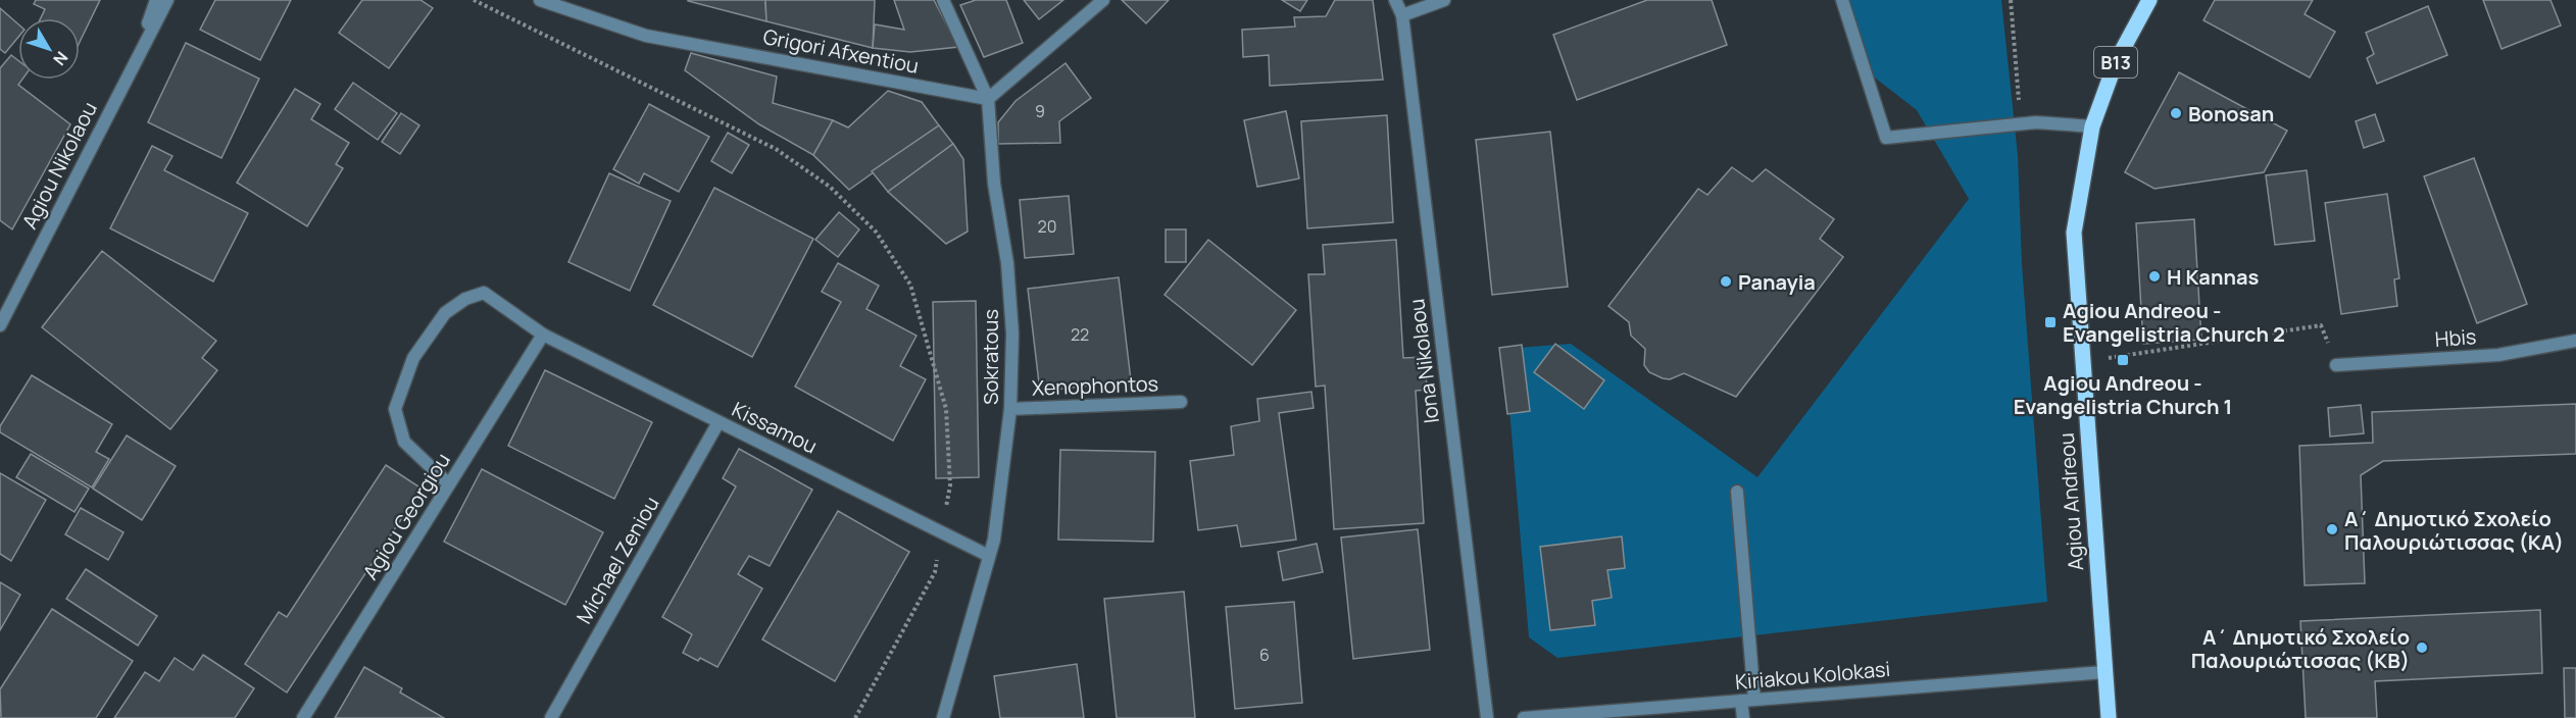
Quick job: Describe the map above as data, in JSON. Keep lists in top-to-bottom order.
{
  "streets": {
    "main road": ["B13", "Agiou Andreou"],
    "street": [
      "Grigori Afxentiou",
      "Agiou Nikolaou",
      "Hbis",
      "Sokratous",
      "Iona Nikolaou",
      "Xenophontos",
      "Kissamou",
      "Agiou Georgiou",
      "Michael Zeniou",
      "Kiriakou Kolokasi"
    ]
  },
  "crossings": [
    ["Grigori Afxentiou", "Sokratous"],
    ["Sokratous", "Xenophontos"],
    ["Sokratous", "Kissamou"],
    ["Kissamou", "Agiou Georgiou"],
    ["Kissamou", "Michael Zeniou"],
    ["Agiou Andreou", "Kiriakou Kolokasi"]
  ],
  "places": {
    "other": [
      "Bonosan",
      "H Kannas",
      "Panayia",
      "Α΄ Δημοτικό Σχολείο Παλουριώτισσας (ΚΑ)",
      "Α΄ Δημοτικό Σχολείο Παλουριώτισσας (ΚΒ)"
    ],
    "transit": ["Agiou Andreou - Evangelistria Church 2", "Agiou Andreou - Evangelistria Church 1"]
  },
  "house_numbers": [
    "9",
    "20",
    "22",
    "6"
  ],
  "north": "bottom right"
}
